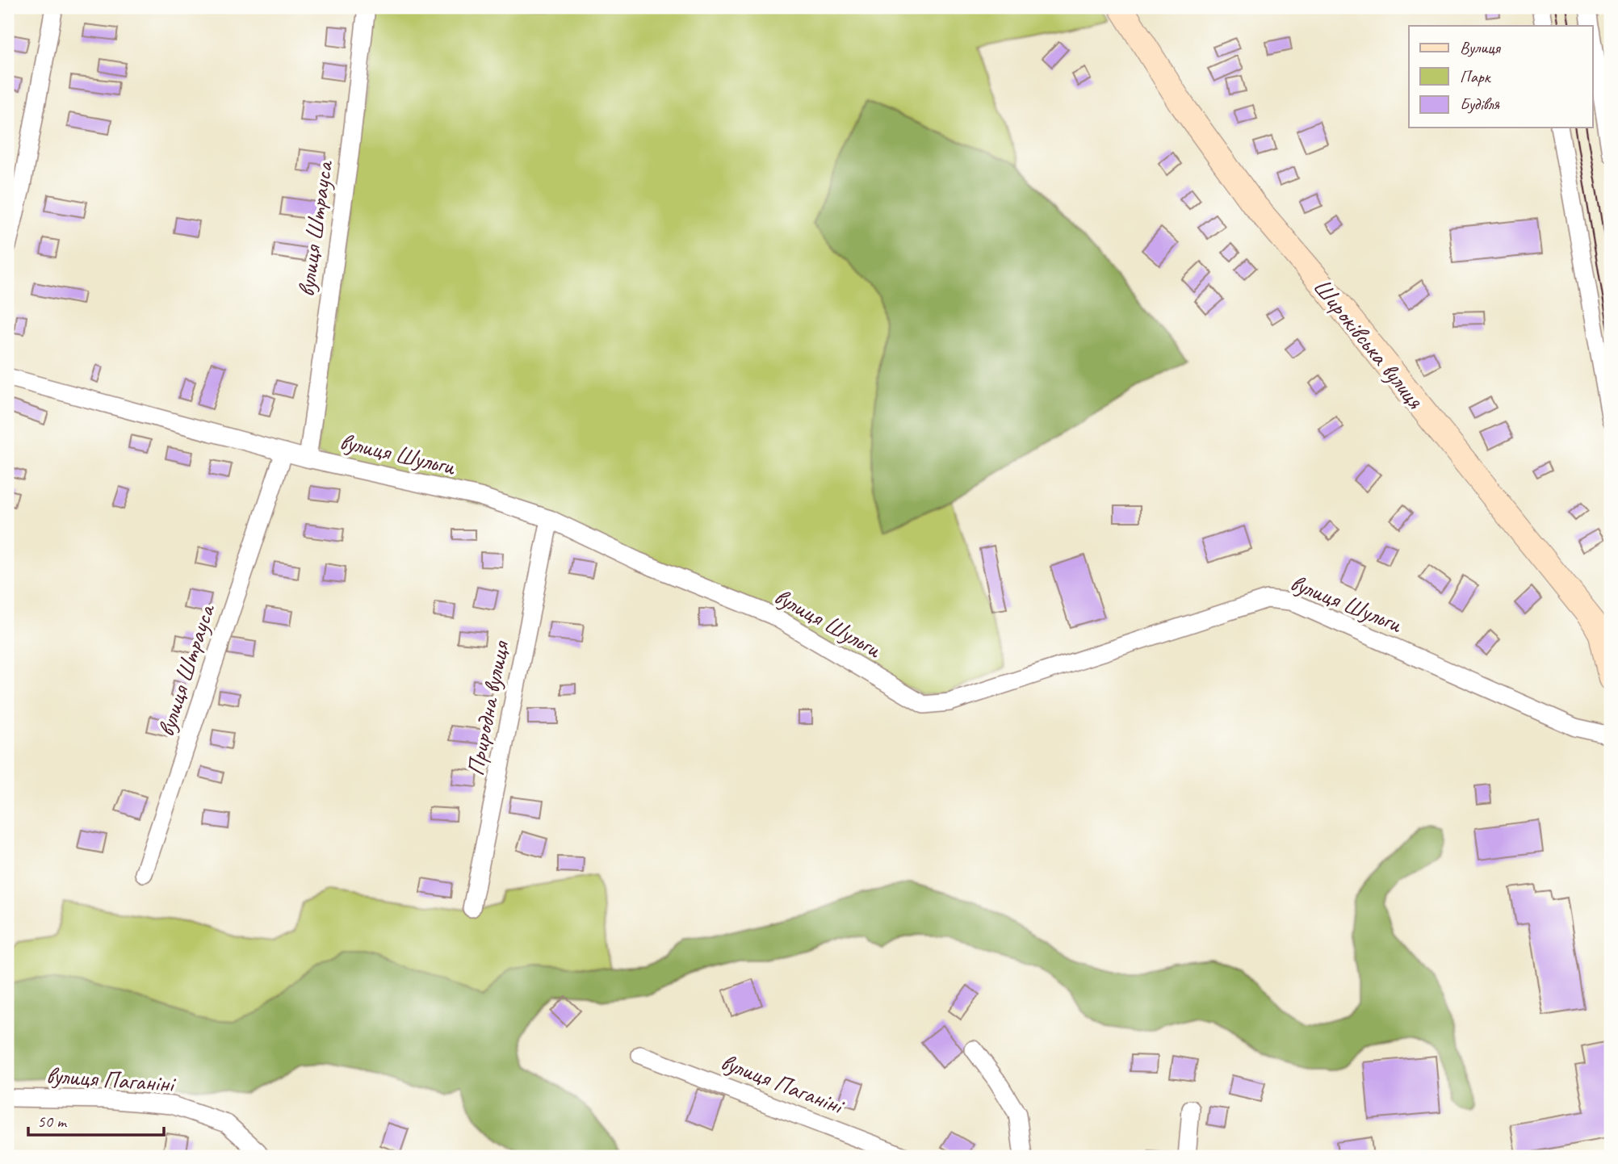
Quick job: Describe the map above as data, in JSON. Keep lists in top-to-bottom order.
{
  "streets": {
    "main road": ["Широківська вулиця"],
    "street": [
      "вулиця Штрауса",
      "вулиця Шульги",
      "Природна вулиця",
      "вулиця Паганіні"
    ]
  },
  "crossings": [
    ["вулиця Штрауса", "вулиця Шульги"],
    ["вулиця Шульги", "Природна вулиця"]
  ],
  "legend": ["Вулиця", "Парк", "Будівля"],
  "scale_bar": "50 m"
}
